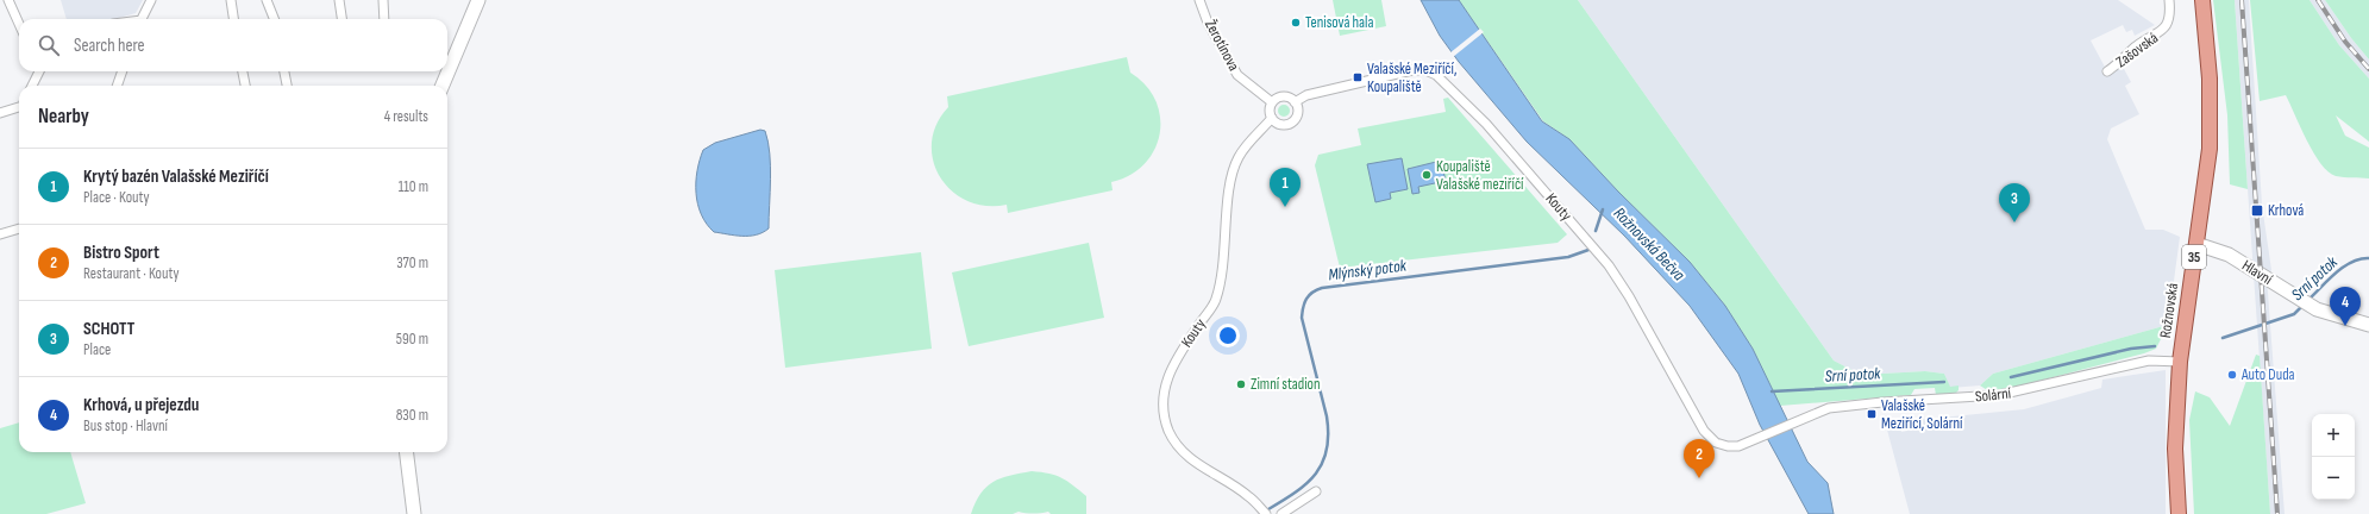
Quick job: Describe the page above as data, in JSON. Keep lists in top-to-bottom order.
{
  "streets": {
    "main road": ["35", "Rožnovská"],
    "street": [
      "Žerotínova",
      "Zašovská",
      "Kouty",
      "Hlavní",
      "Solární"
    ]
  },
  "crossings": [
    ["Žerotínova", "Kouty"],
    ["Kouty", "Solární"],
    ["Hlavní", "Rožnovská"],
    ["Rožnovská", "Solární"]
  ],
  "water": ["Rožnovská Bečva", "Mlýnský potok", "Srní potok"],
  "places": {
    "other": [
      "Tenisová hala",
      "Koupaliště Valašské meziříčí",
      "Auto Duda",
      "Zimní stadion"
    ],
    "transit": ["Valašské Meziříčí, Koupaliště", "Krhová", "Valašské Meziřící, Solární"]
  },
  "page": {
    "search": "Search here",
    "heading": ["Nearby", "4 results"],
    "list": [
      {
        "mark": "1",
        "name": "Krytý bazén Valašské Meziříčí",
        "note": "Place · Kouty",
        "value": "110 m"
      },
      {
        "mark": "2",
        "name": "Bistro Sport",
        "note": "Restaurant · Kouty",
        "value": "370 m"
      },
      {
        "mark": "3",
        "name": "SCHOTT",
        "note": "Place",
        "value": "590 m"
      },
      {
        "mark": "4",
        "name": "Krhová, u přejezdu",
        "note": "Bus stop · Hlavní",
        "value": "830 m"
      }
    ],
    "pins": [
      "1",
      "3",
      "4",
      "2"
    ],
    "map_buttons": ["+", "−"]
  }
}
